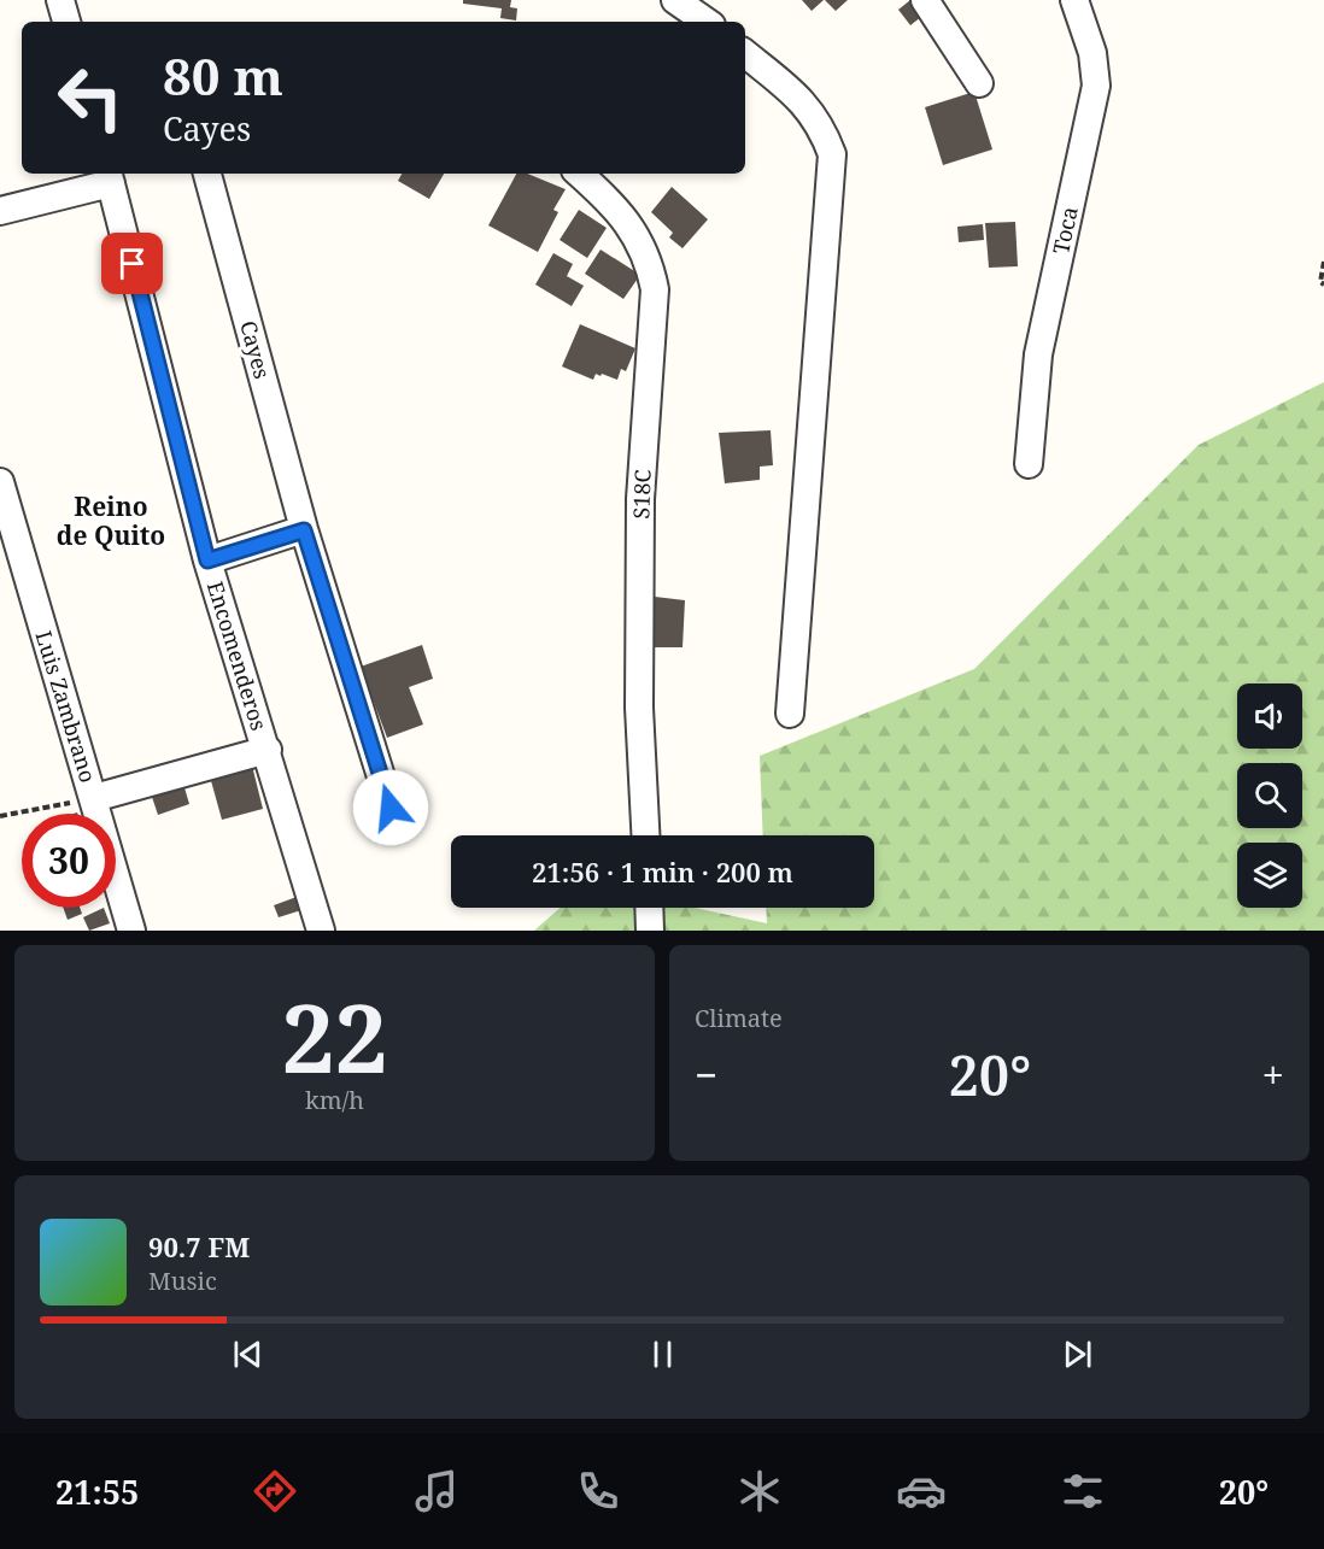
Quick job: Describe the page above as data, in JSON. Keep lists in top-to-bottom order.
{
  "streets": {
    "street": [
      "Toca",
      "Cayes",
      "S18C",
      "Encomenderos",
      "Luis Zambrano"
    ]
  },
  "districts": ["Reino de Quito"],
  "page": {
    "turn": ["80 m", "Cayes"],
    "limit": "30",
    "trip": "21:56 · 1 min · 200 m",
    "tile": [
      ["22", "km/h"],
      "Climate"
    ],
    "heat": ["−", "20°", "+"],
    "song": ["90.7 FM", "Music"],
    "tabs": ["21:55", "20°"]
  }
}
